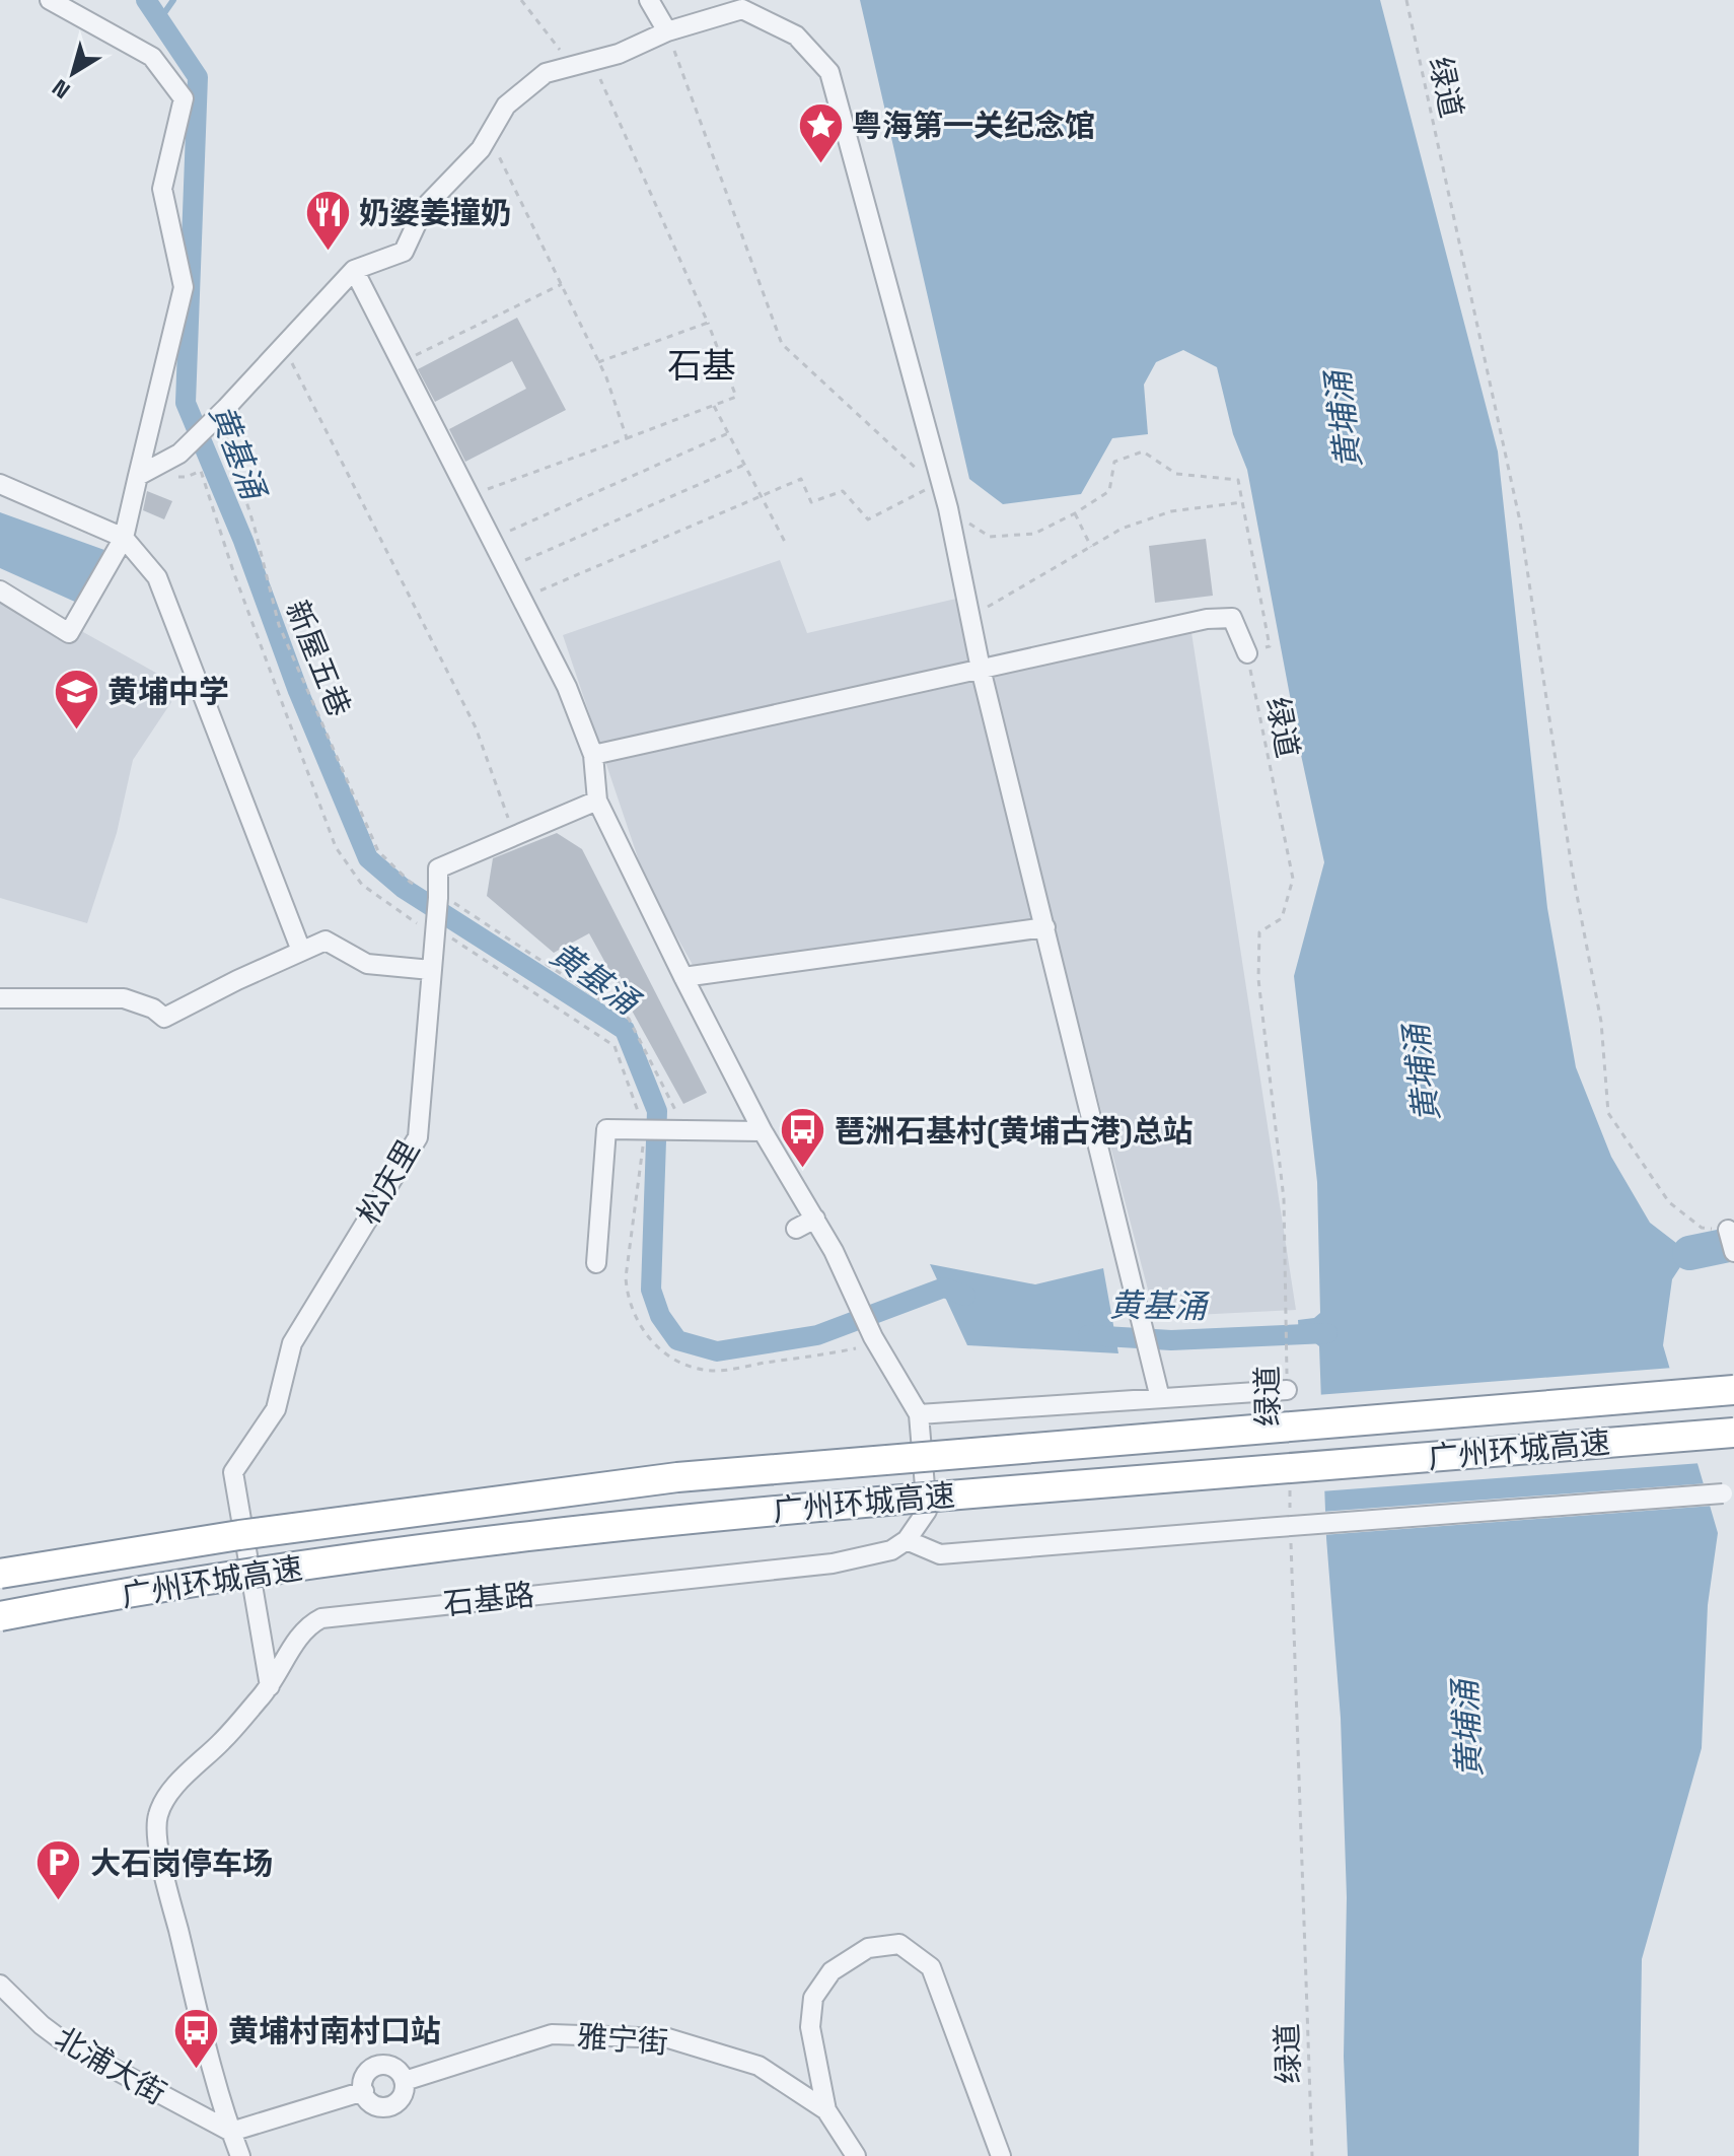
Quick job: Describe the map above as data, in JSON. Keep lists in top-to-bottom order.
{
  "streets": {
    "highway": ["广州环城高速"],
    "street": [
      "松庆里",
      "石基路",
      "雅宁街",
      "北浦大街"
    ],
    "path": ["绿道", "新屋五巷"]
  },
  "crossings": [
    ["新屋五巷", "松庆里"],
    ["松庆里", "石基路"],
    ["石基路", "北浦大街"]
  ],
  "districts": ["石基"],
  "water": ["黄埔涌", "黄基涌"],
  "places": {
    "place": ["粤海第一关纪念馆"],
    "restaurant": ["奶婆姜撞奶"],
    "school or university": ["黄埔中学"],
    "bus stop": ["琶洲石基村(黄埔古港)总站", "黄埔村南村口站"],
    "parking": ["大石岗停车场"]
  },
  "north": "bottom left"
}
